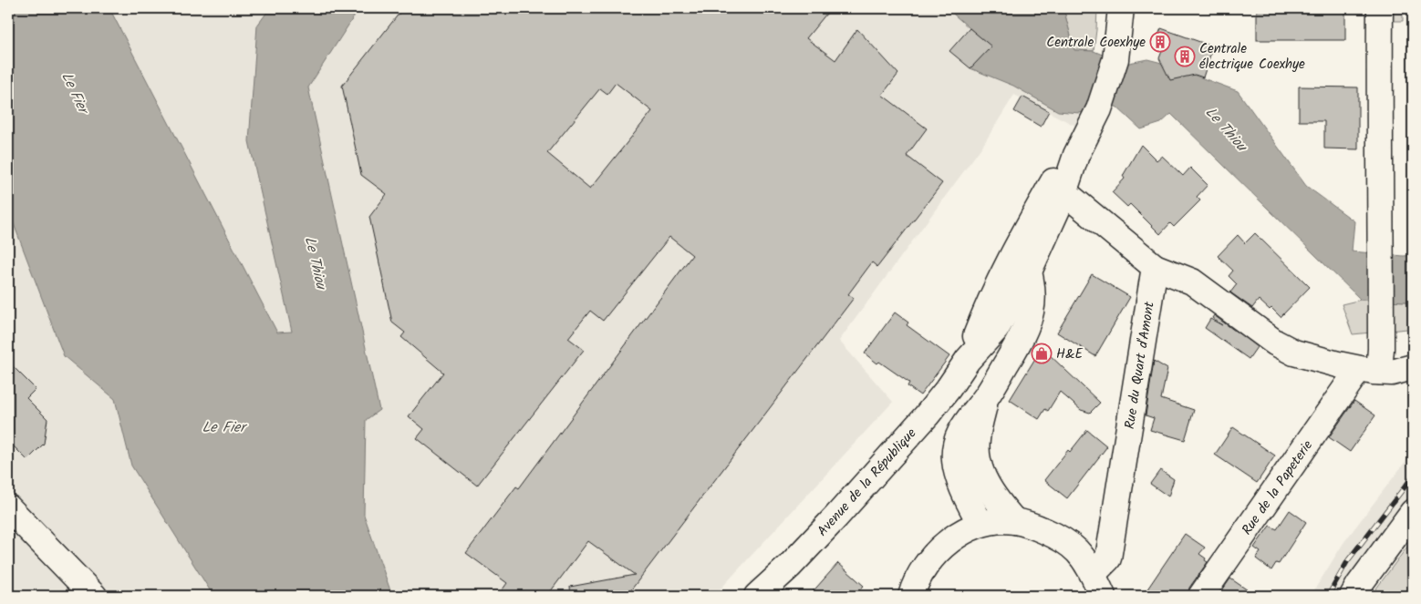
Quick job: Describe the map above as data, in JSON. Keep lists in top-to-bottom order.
{
  "streets": {
    "street": ["Rue du Quart d'Amont", "Avenue de la République", "Rue de la Papeterie"]
  },
  "water": ["Le Fier", "Le Thiou"],
  "places": {
    "building": ["Centrale Coexhye", "Centrale électrique Coexhye"],
    "shop": ["H&E"]
  }
}
